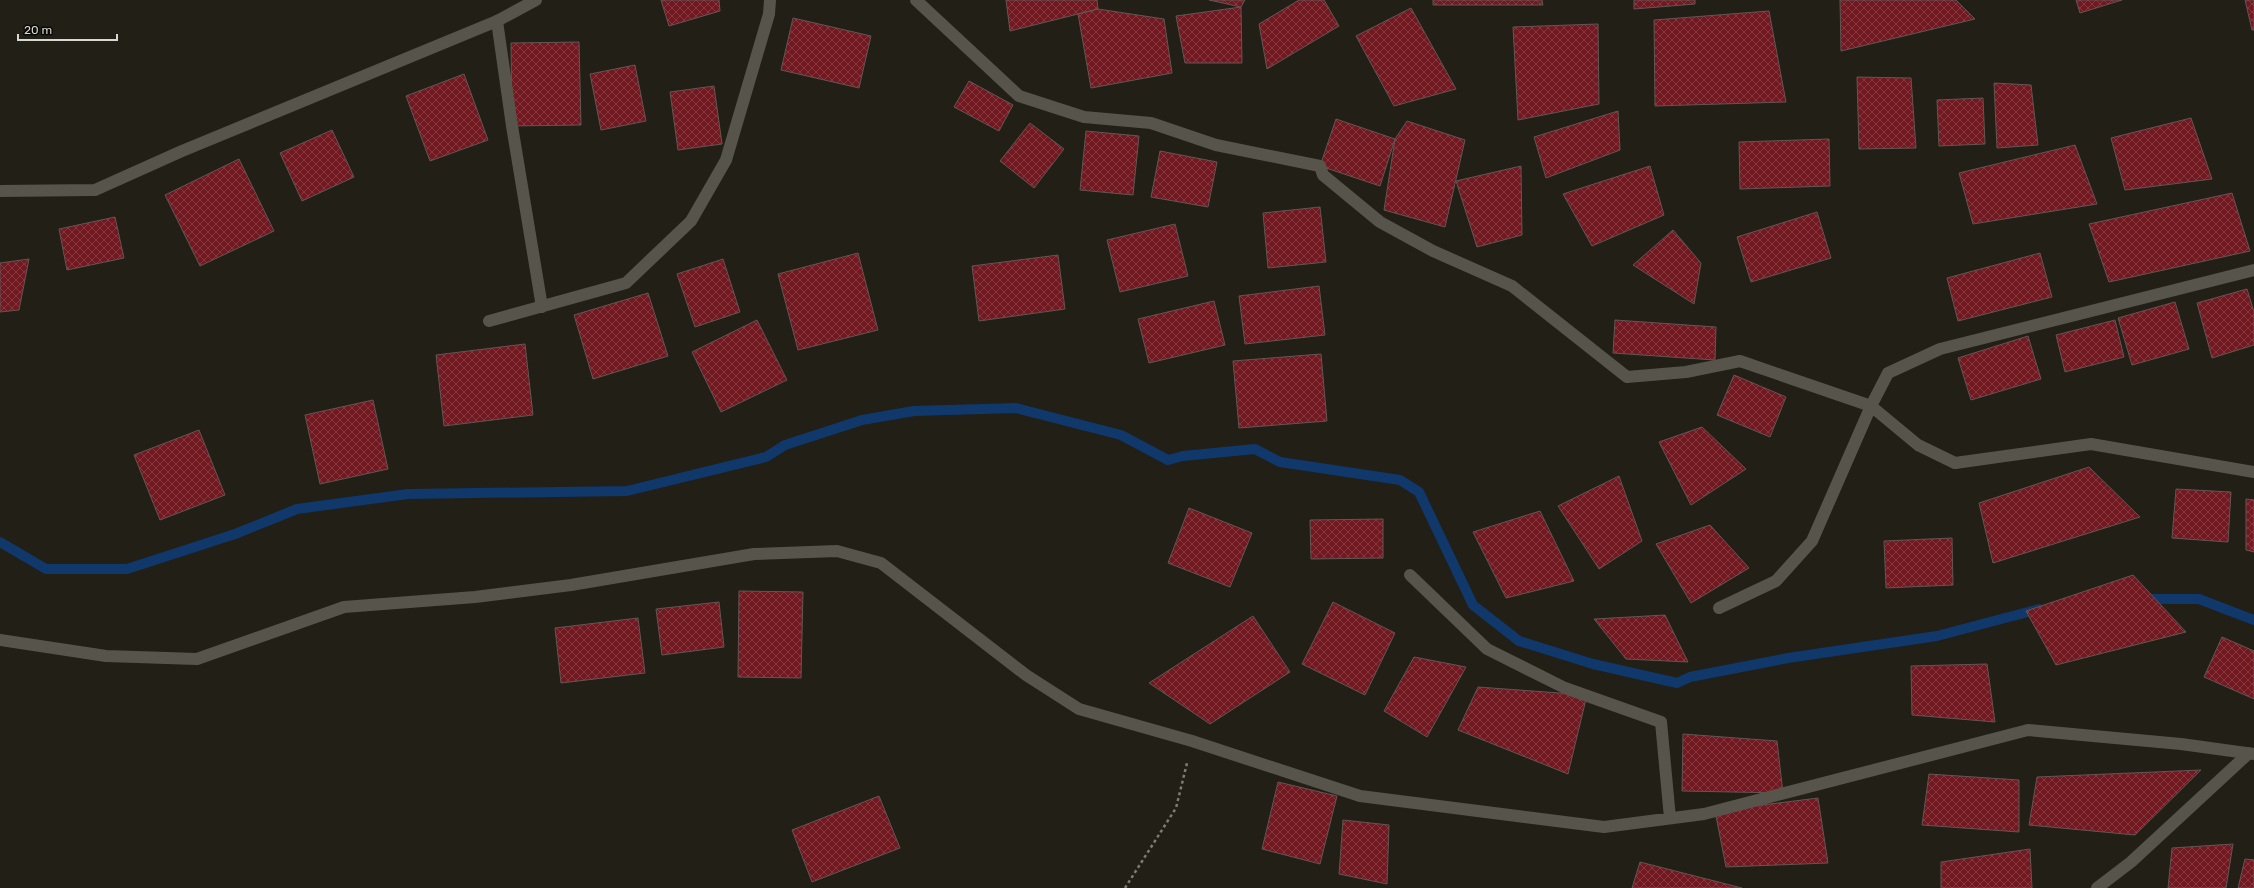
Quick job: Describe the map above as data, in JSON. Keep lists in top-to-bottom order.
{
  "scale_bar": "20 m"
}
